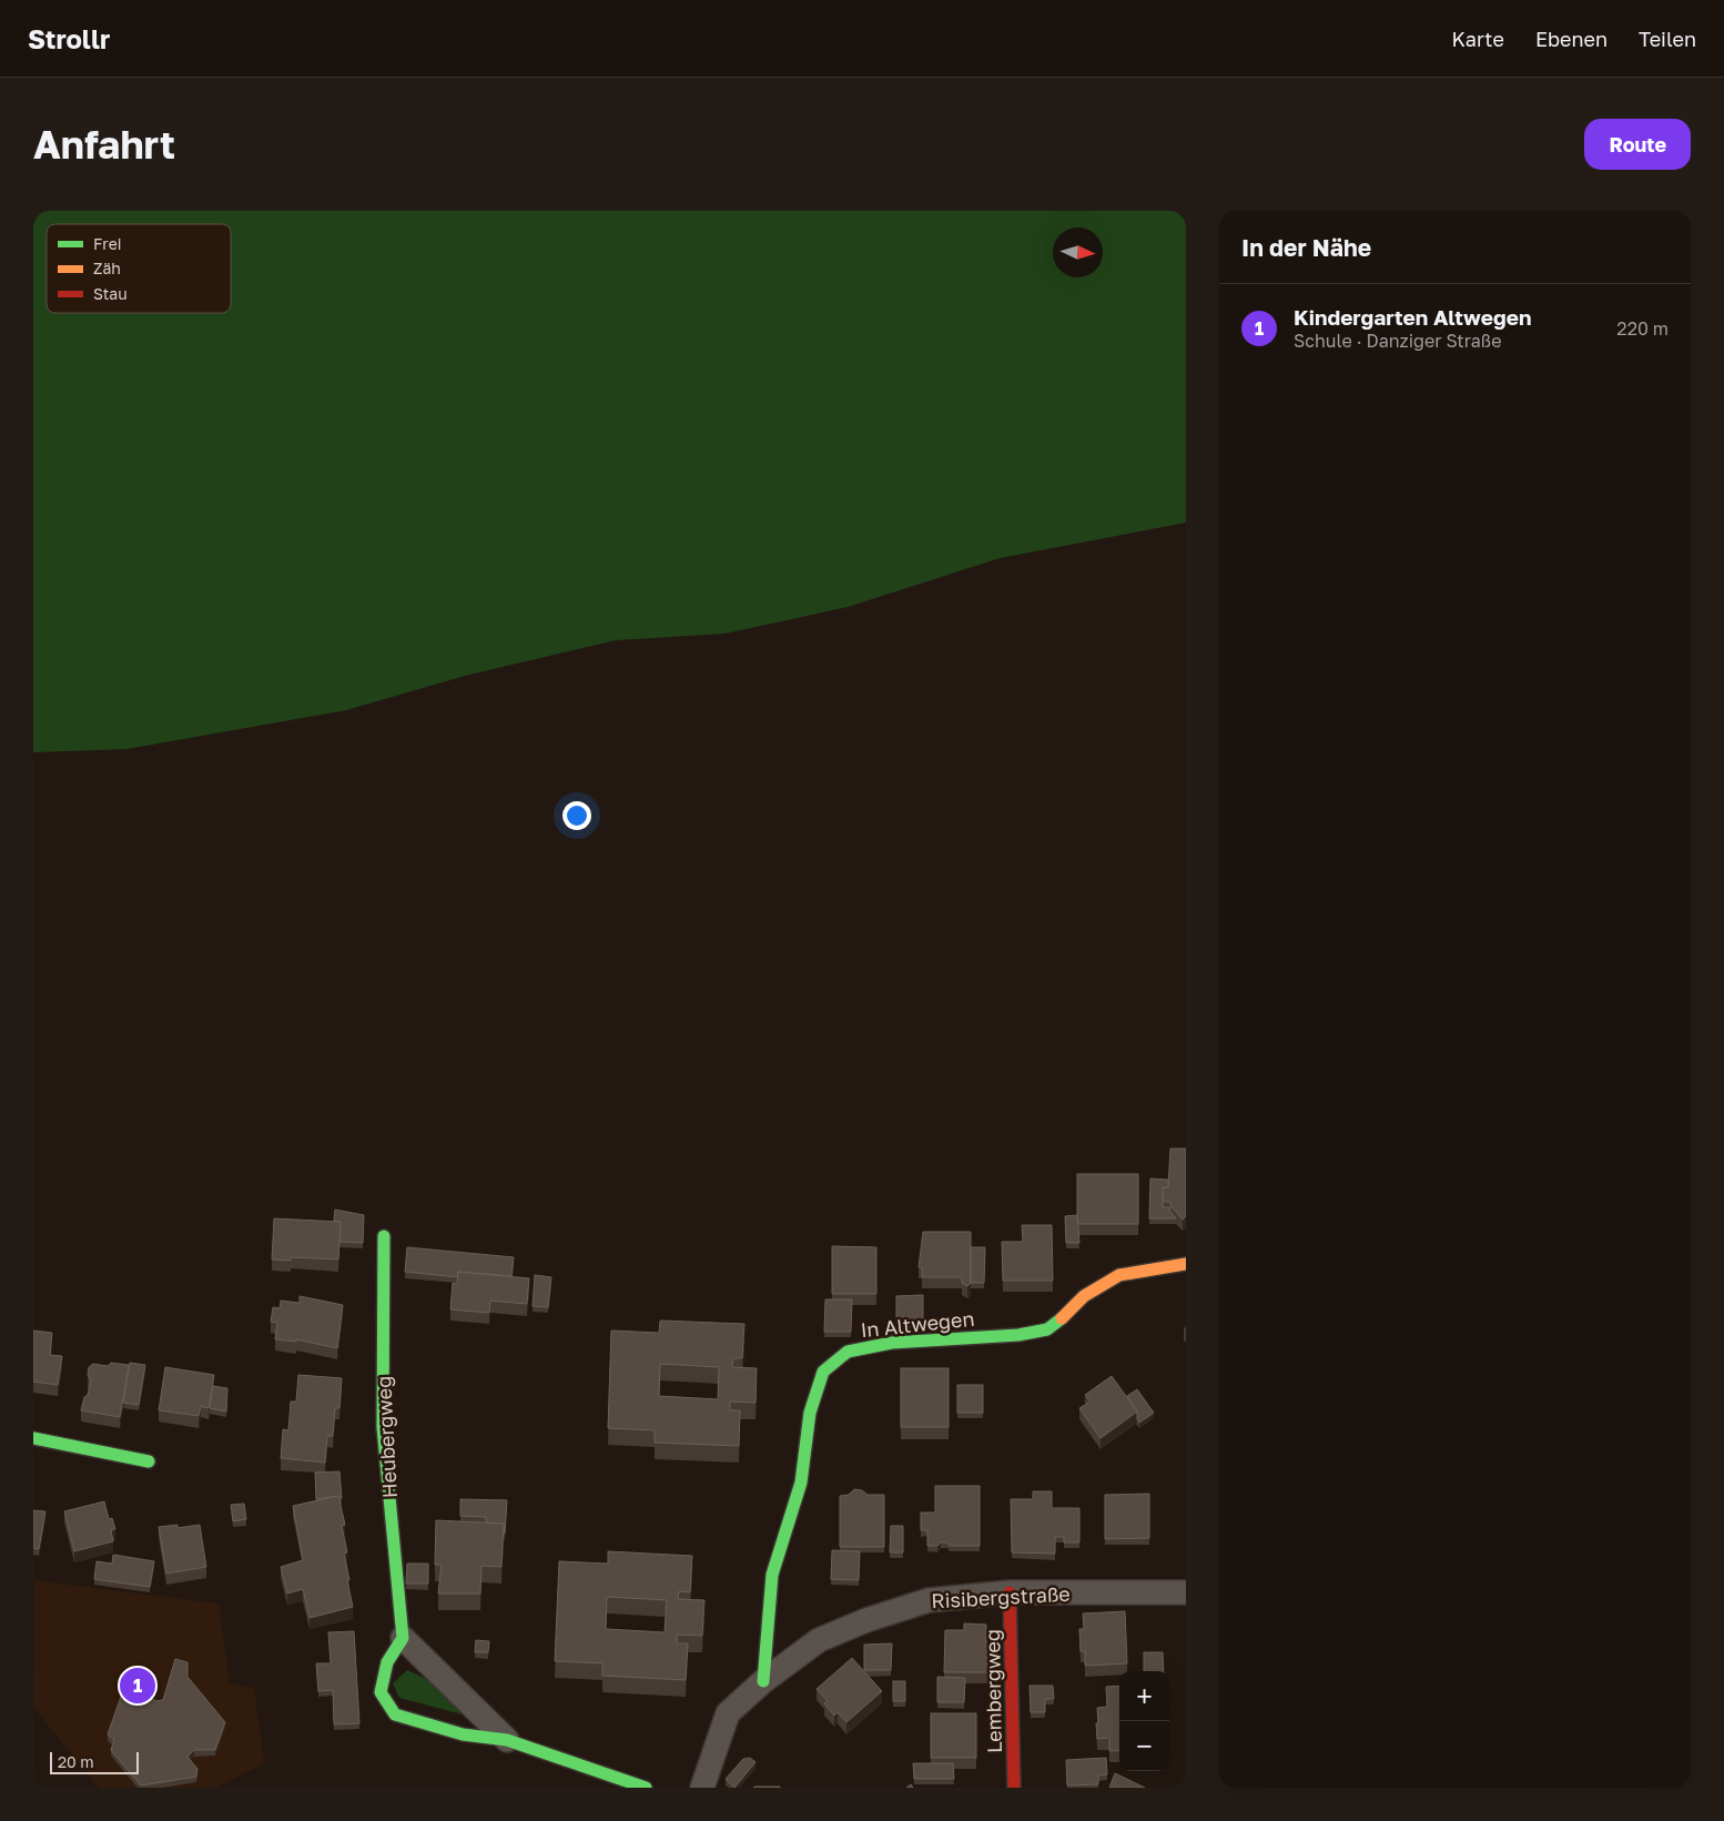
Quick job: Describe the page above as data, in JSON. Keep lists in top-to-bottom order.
{
  "streets": {
    "street": [
      "In Altwegen",
      "Heubergweg",
      "Risibergstraße",
      "Lembergweg"
    ]
  },
  "crossings": [
    ["In Altwegen", "Risibergstraße"],
    ["Risibergstraße", "Lembergweg"]
  ],
  "legend": ["Frei", "Zäh", "Stau"],
  "scale_bar": "20 m",
  "north": "right",
  "page": {
    "header": "Strollr",
    "nav": ["Karte", "Ebenen", "Teilen"],
    "buttons": "Route",
    "title": "Anfahrt",
    "heading": "In der Nähe",
    "list": [
      {
        "mark": "1",
        "name": "Kindergarten Altwegen",
        "note": "Schule · Danziger Straße",
        "value": "220 m"
      }
    ],
    "pins": "1",
    "map_buttons": ["+", "−"],
    "scale": "20 m"
  }
}
